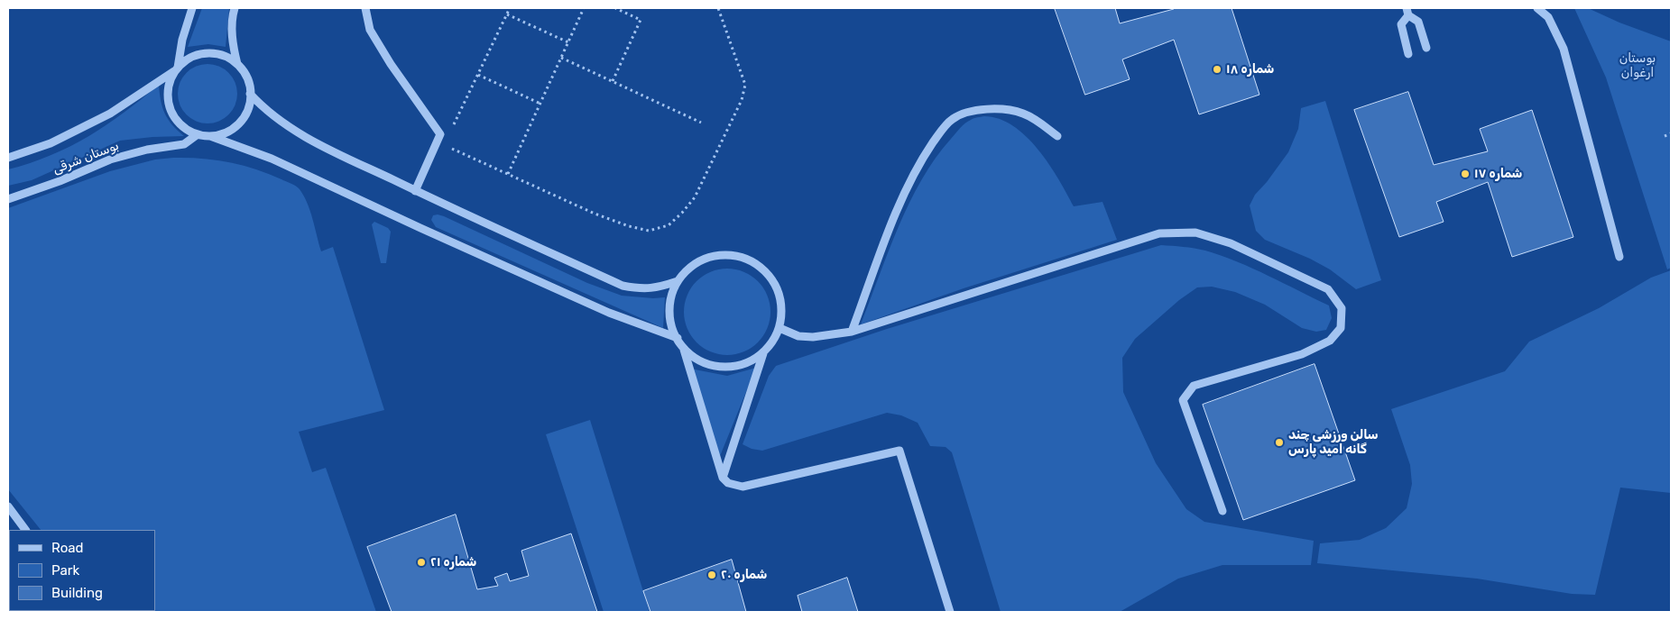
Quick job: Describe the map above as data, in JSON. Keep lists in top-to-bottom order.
{
  "streets": {
    "street": ["بوستان شرقی"]
  },
  "parks": ["بوستان ارغوان"],
  "places": [
    "شماره ۱۸",
    "شماره ۱۷",
    "سالن ورزشی چند گانه امید پارس",
    "شماره ۲۱",
    "شماره ۲۰"
  ],
  "legend": ["Road", "Park", "Building"]
}
